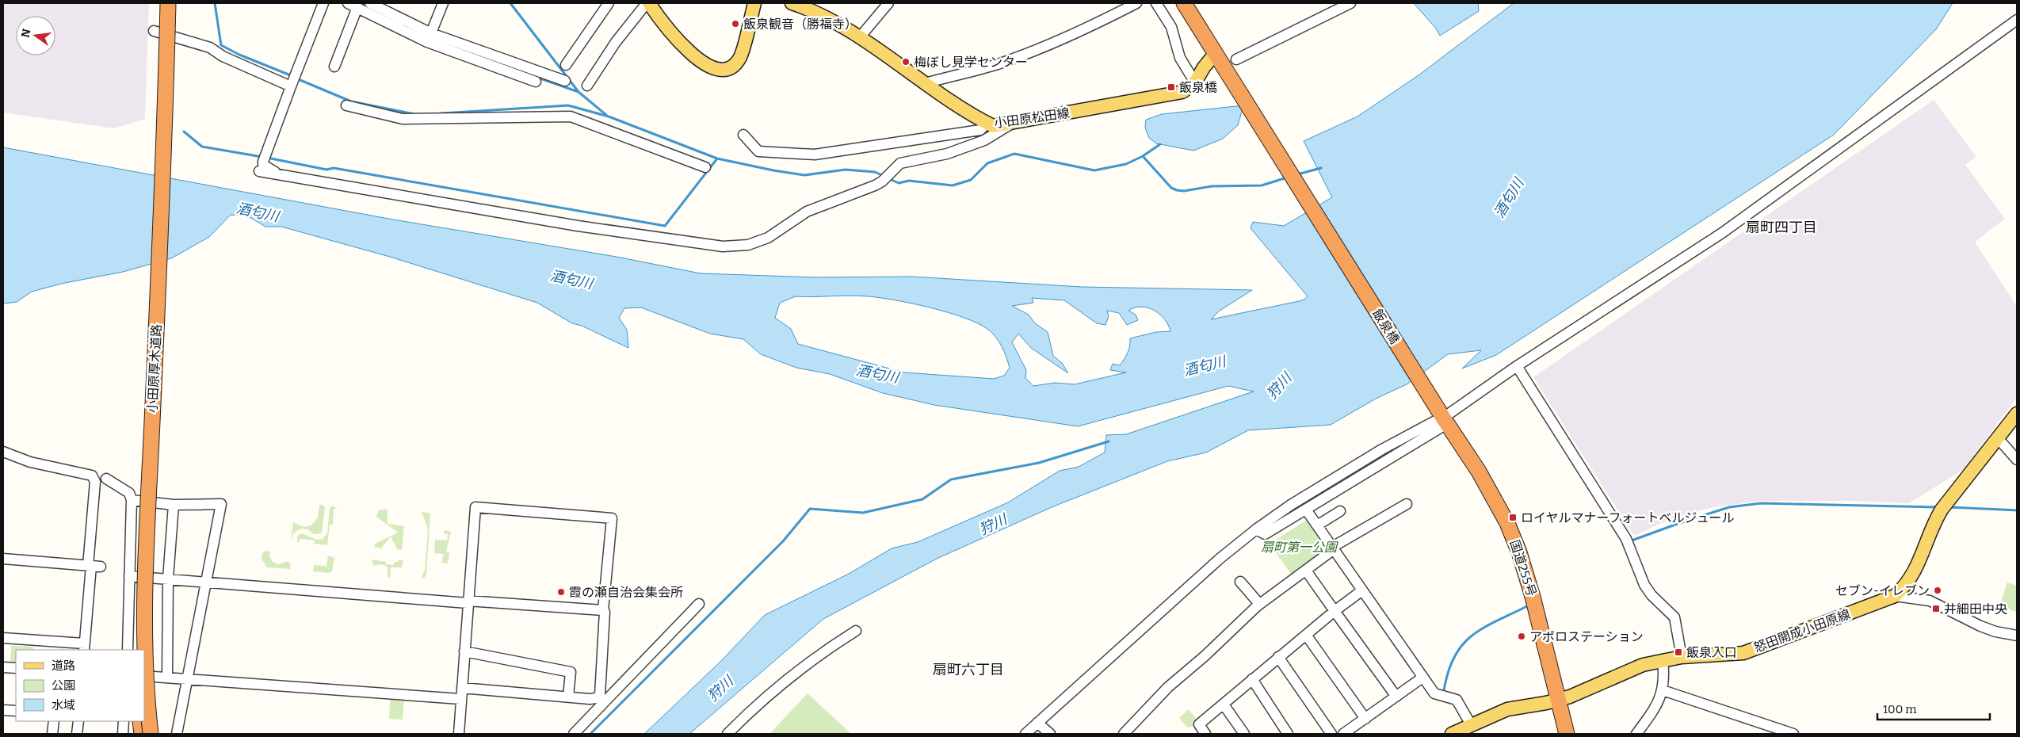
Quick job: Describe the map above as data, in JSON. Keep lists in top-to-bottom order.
{
  "streets": {
    "highway": ["飯泉橋", "小田原厚木道路", "国道255号"],
    "main road": ["小田原松田線", "怒田開成小田原線"]
  },
  "crossings": [
    ["小田原松田線", "飯泉橋"],
    ["飯泉橋", "国道255号"],
    ["国道255号", "怒田開成小田原線"]
  ],
  "districts": ["扇町四丁目", "扇町六丁目"],
  "water": ["酒匂川", "狩川"],
  "parks": ["扇町第一公園"],
  "places": {
    "other": [
      "飯泉観音（勝福寺）",
      "梅ぼし見学センター",
      "セブン-イレブン",
      "霞の瀬自治会集会所",
      "アポロステーション"
    ],
    "transit": [
      "飯泉橋",
      "ロイヤルマナーフォートベルジュール",
      "井細田中央",
      "飯泉入口"
    ]
  },
  "legend": ["道路", "公園", "水域"],
  "scale_bar": "100 m",
  "north": "left"
}
